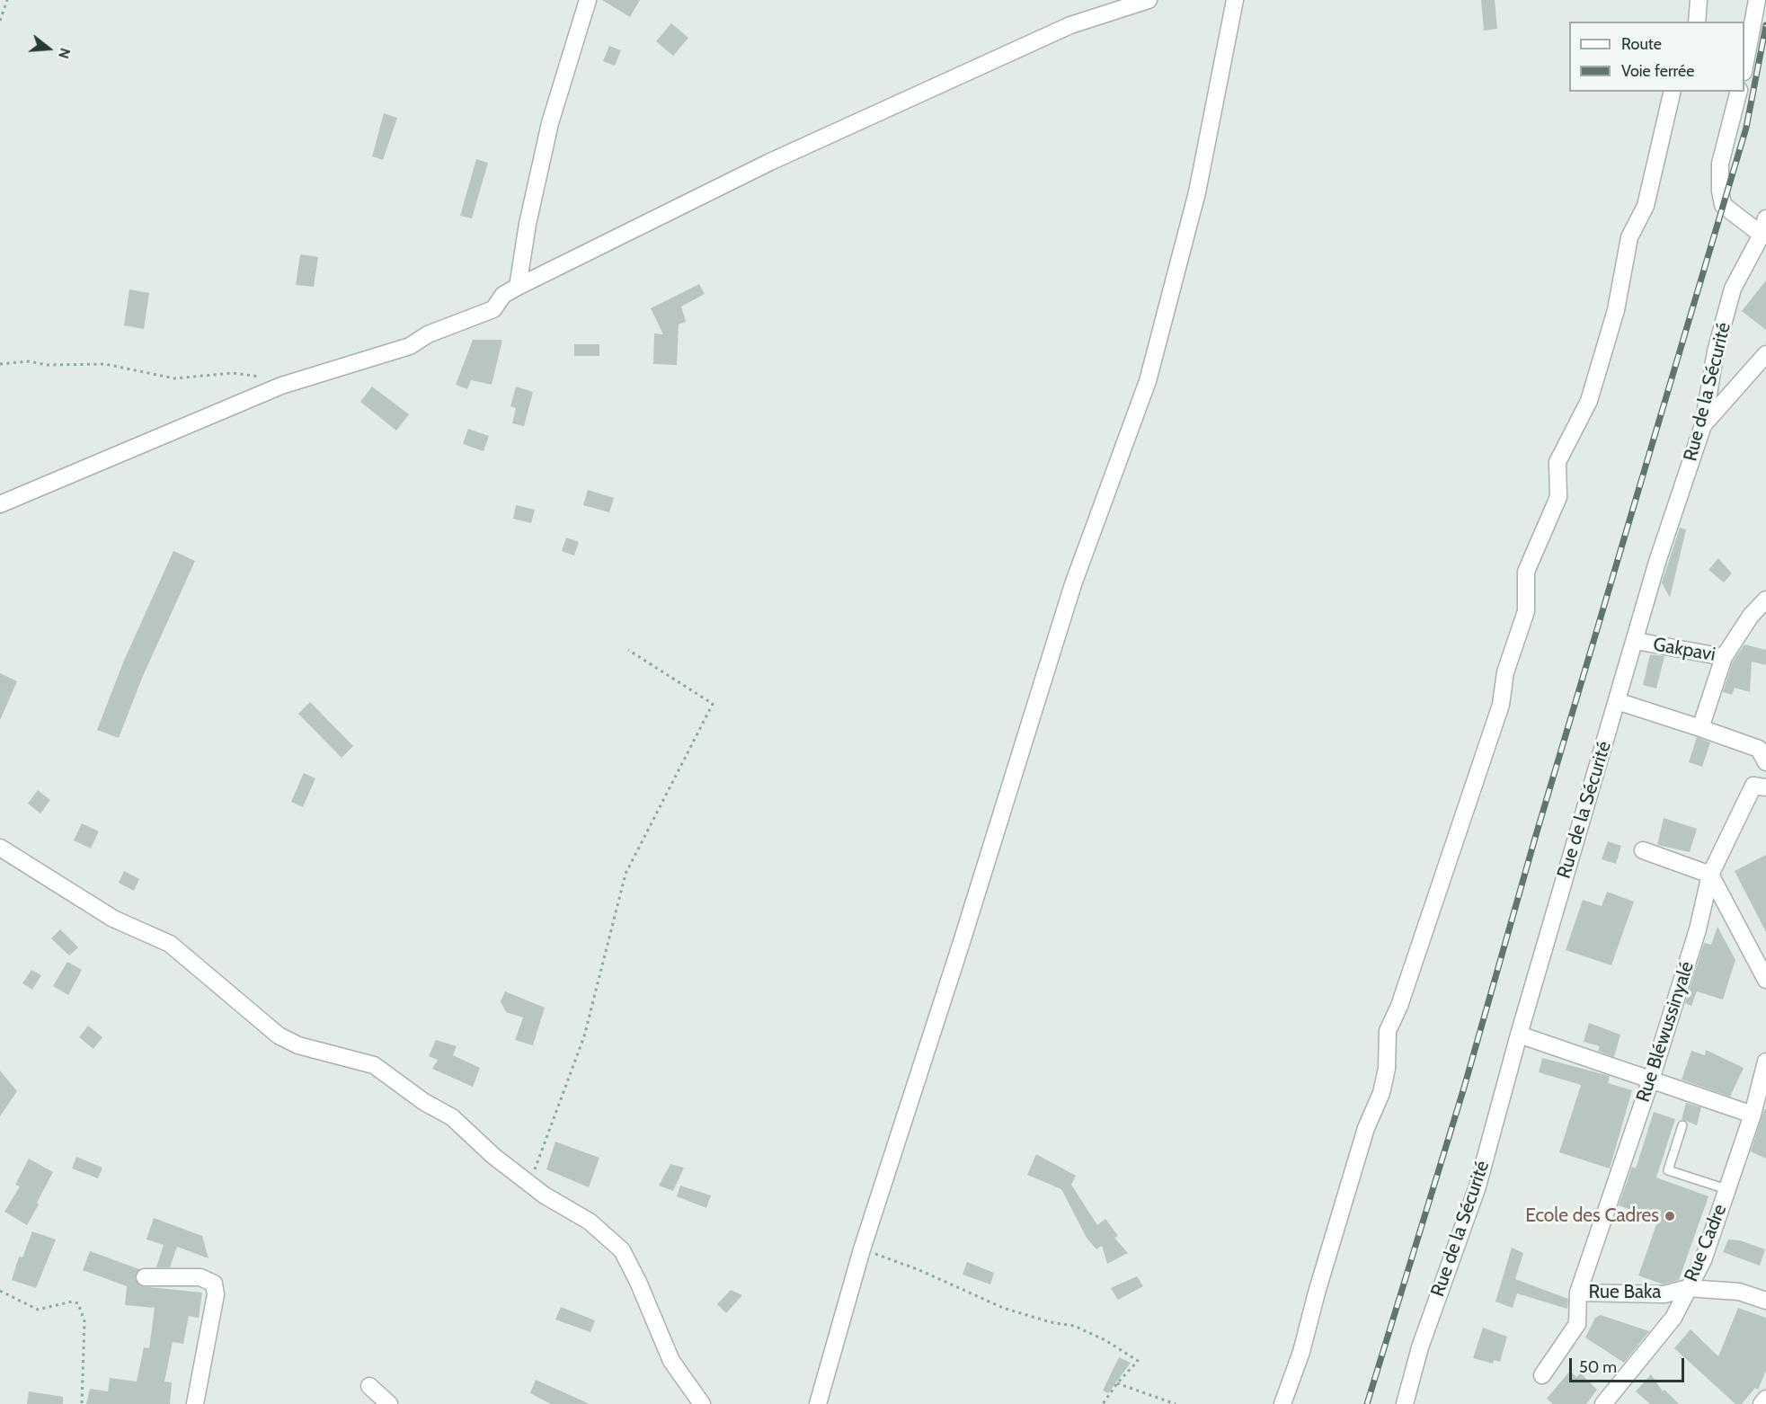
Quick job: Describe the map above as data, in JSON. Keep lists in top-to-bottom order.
{
  "streets": {
    "street": [
      "Rue de la Sécurité",
      "Gakpavi",
      "Rue Bléwussinyalé",
      "Rue Cadre",
      "Rue Baka"
    ]
  },
  "crossings": [
    ["Rue de la Sécurité", "Gakpavi"],
    ["Rue Bléwussinyalé", "Rue Baka"],
    ["Rue Cadre", "Rue Baka"]
  ],
  "places": ["Ecole des Cadres"],
  "legend": ["Route", "Voie ferrée"],
  "scale_bar": "50 m",
  "north": "right"
}
